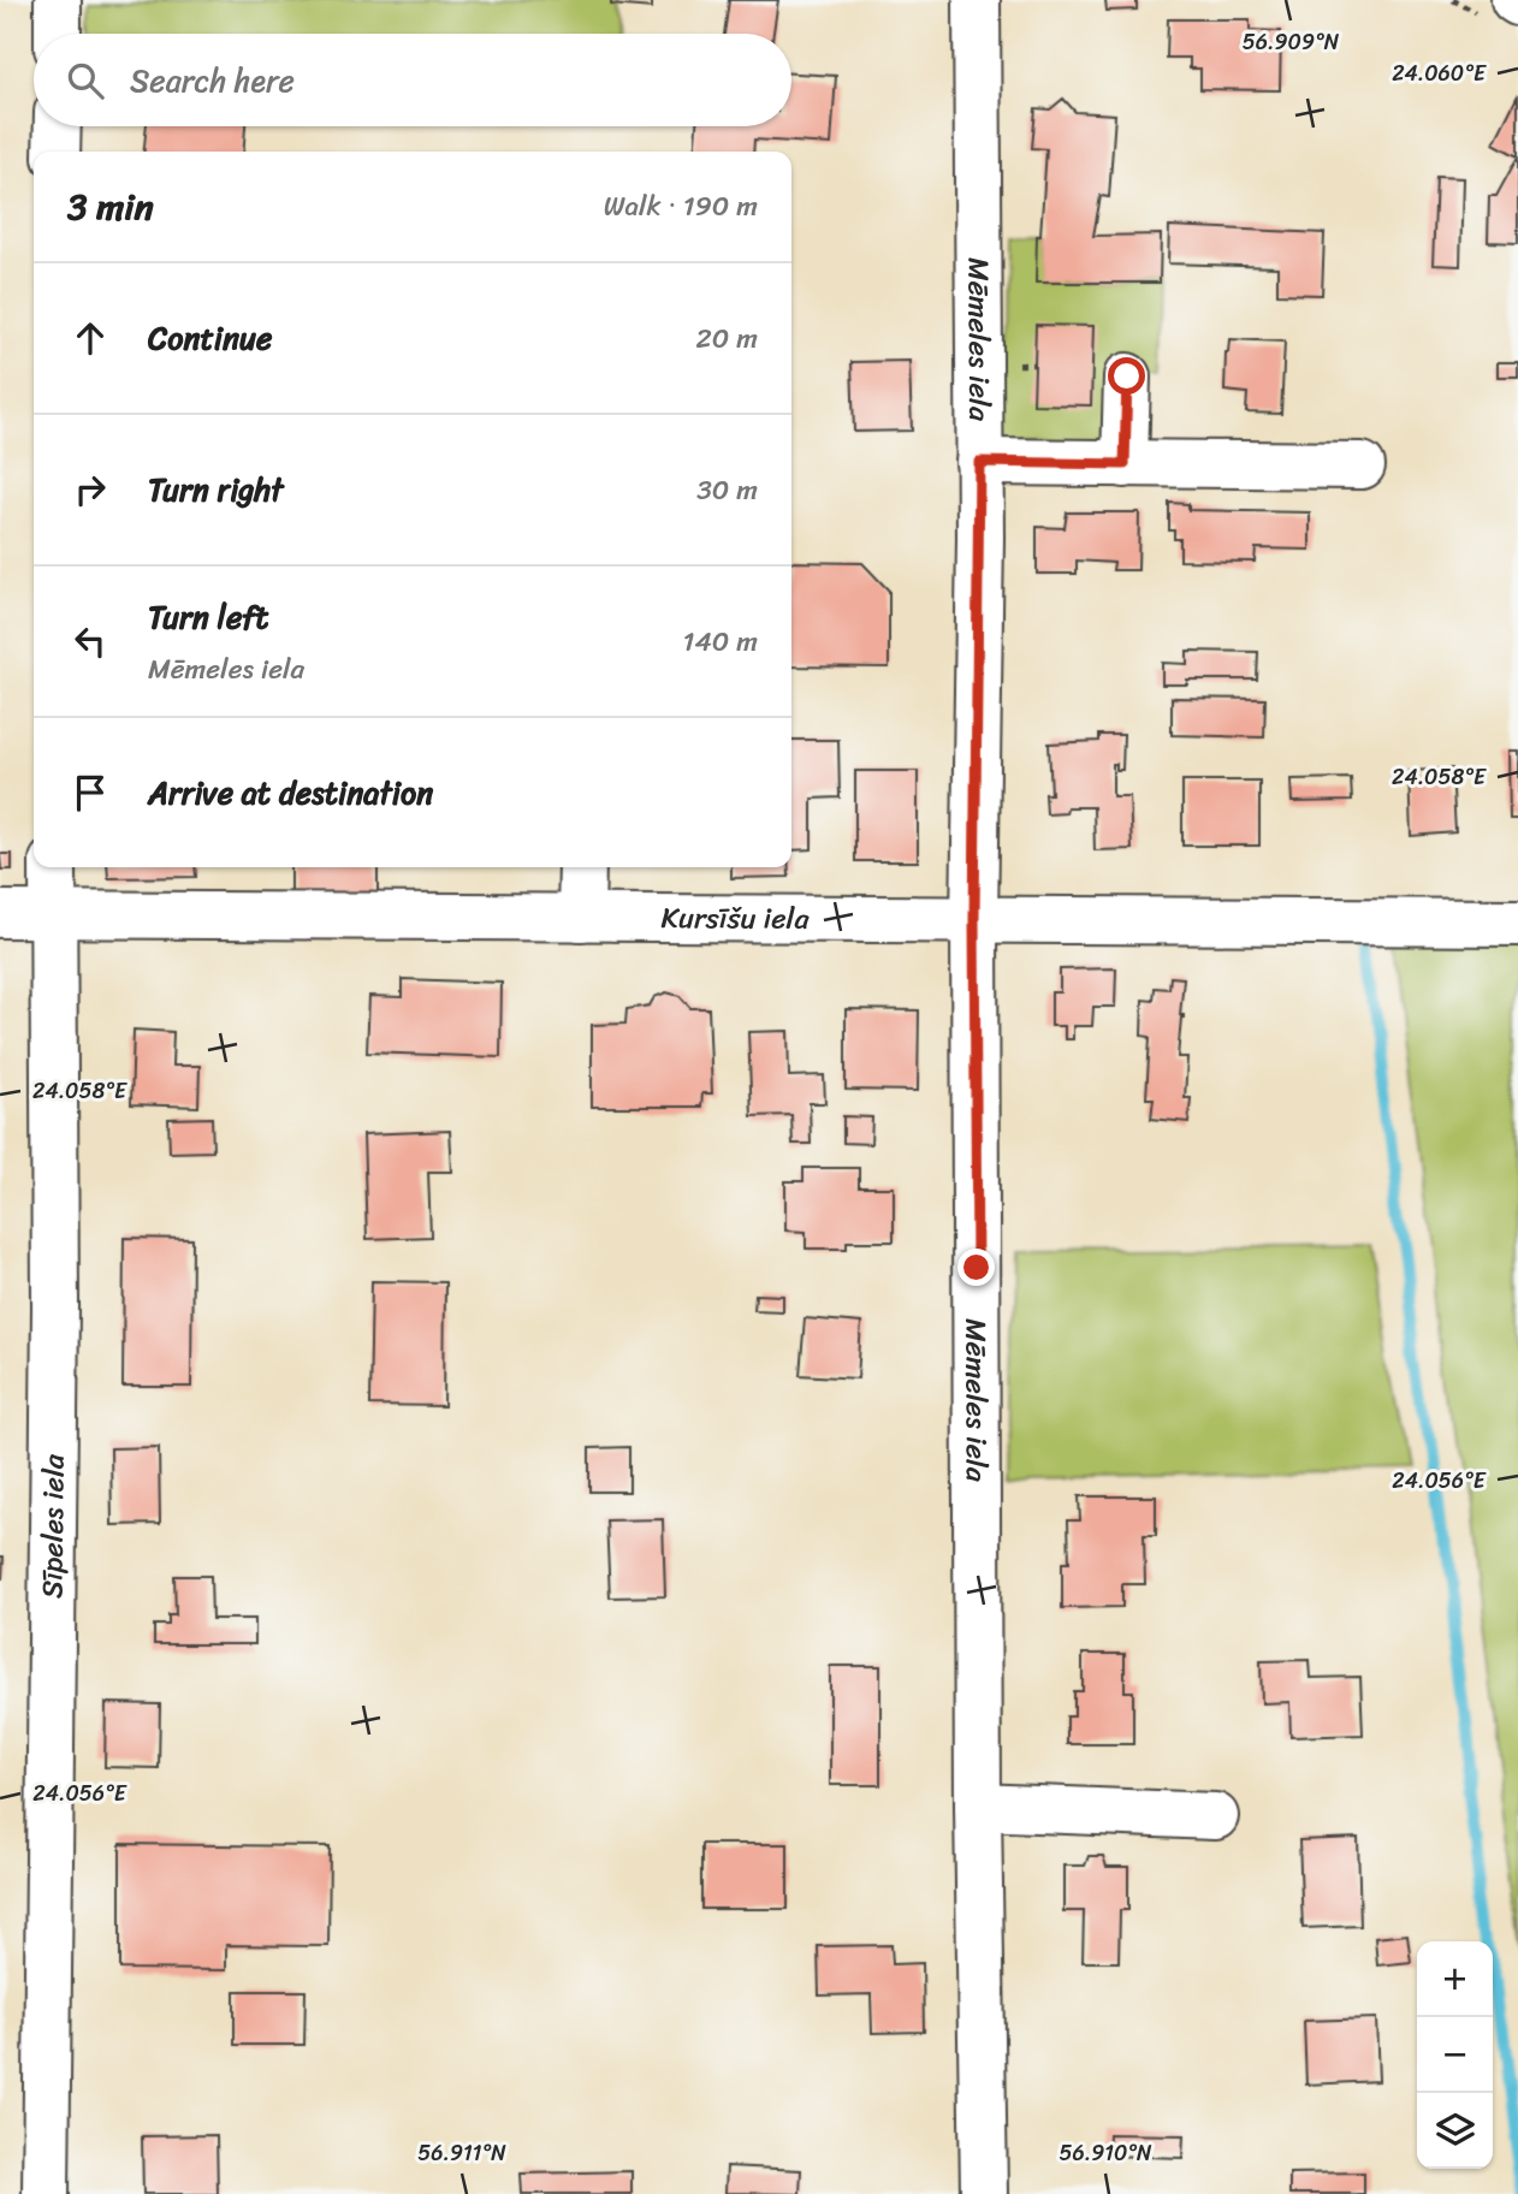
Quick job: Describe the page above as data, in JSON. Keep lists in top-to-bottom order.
{
  "streets": {
    "street": ["Mēmeles iela", "Kursīšu iela", "Sīpeles iela"]
  },
  "crossings": [
    ["Mēmeles iela", "Kursīšu iela"],
    ["Kursīšu iela", "Sīpeles iela"]
  ],
  "page": {
    "search": "Search here",
    "heading": ["3 min", "Walk · 190 m"],
    "list": [
      ["Continue", "20 m"],
      ["Turn right", "30 m"],
      ["Turn left", "Mēmeles iela", "140 m"],
      "Arrive at destination"
    ],
    "map_buttons": ["+", "−"]
  },
  "coordinates": [
    "56.909°N",
    "24.060°E",
    "24.058°E",
    "24.056°E",
    "56.911°N",
    "56.910°N"
  ]
}
